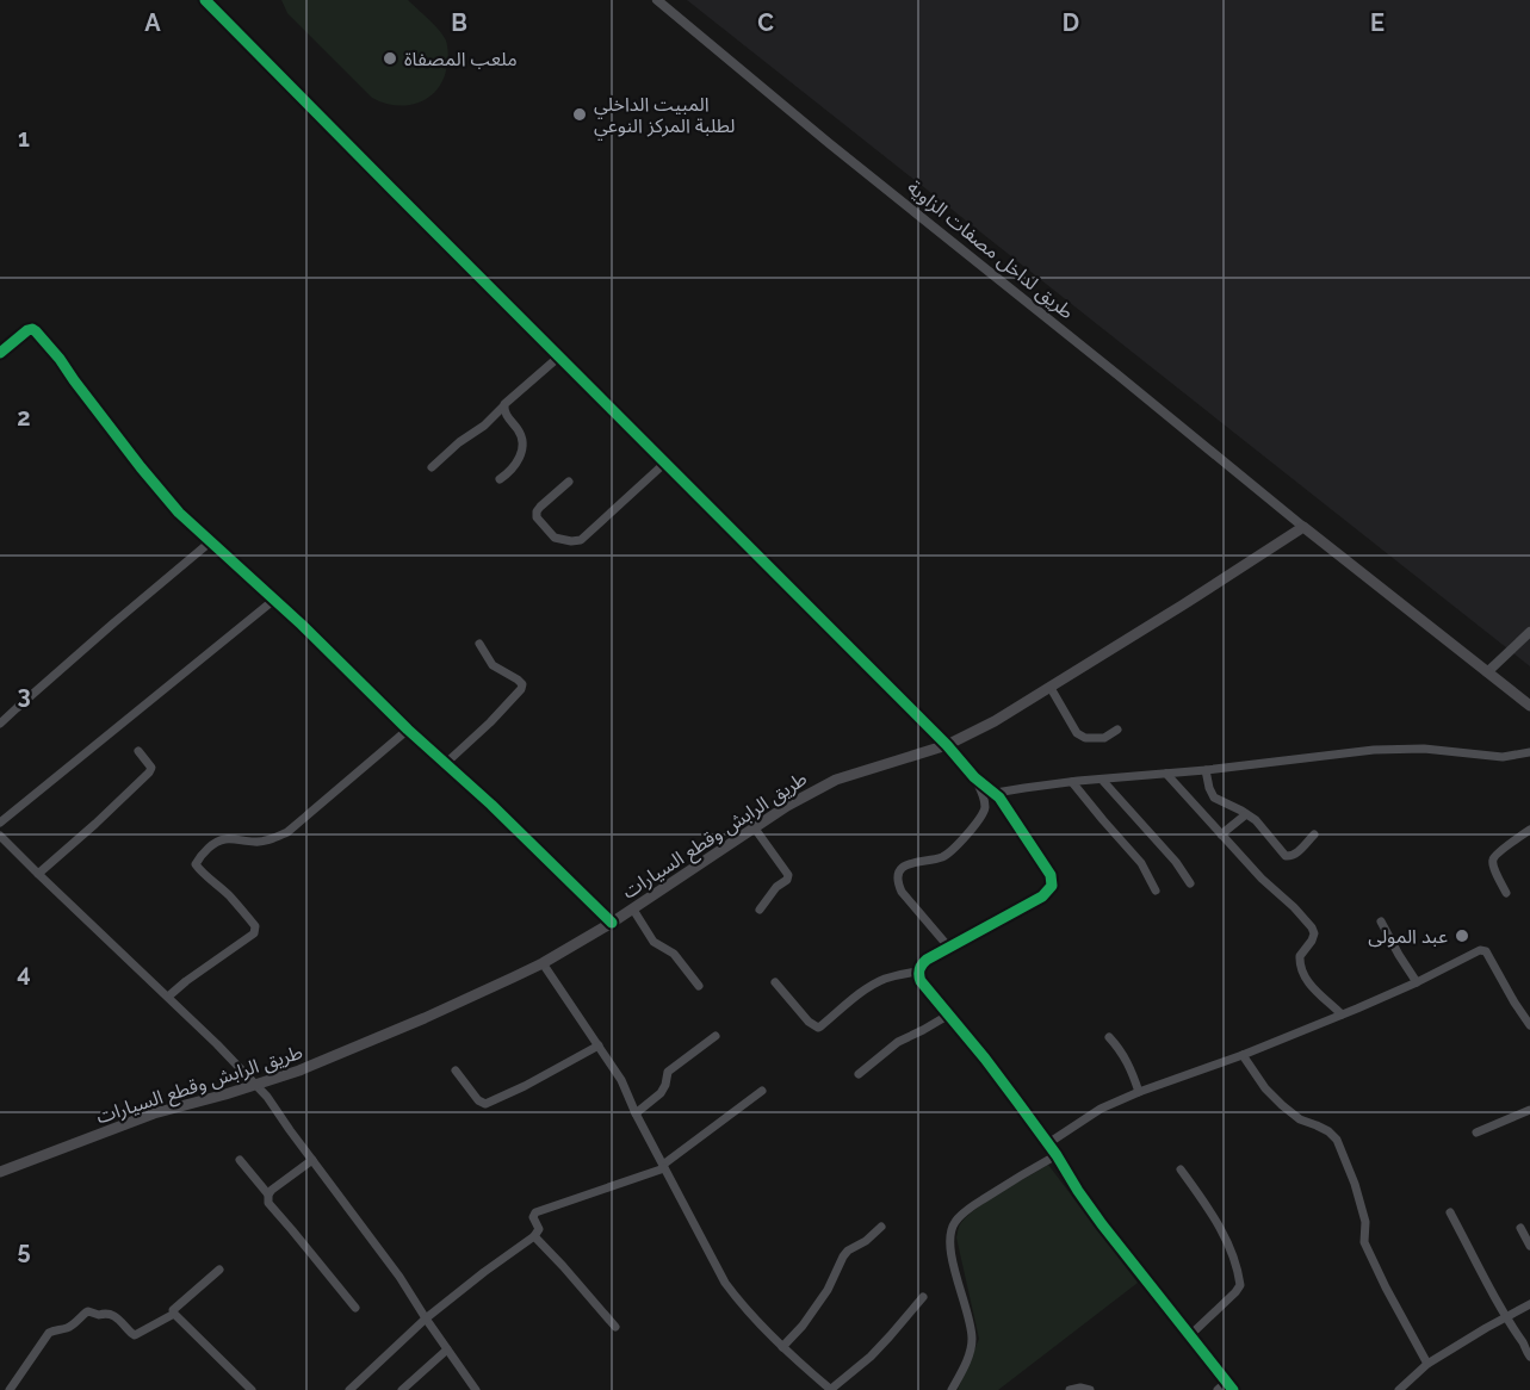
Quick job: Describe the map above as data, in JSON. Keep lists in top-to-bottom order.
{
  "streets": {
    "main road": ["طريق الرابش وقطع السيارات"],
    "street": ["طريق لداخل مصفات الزاوية"]
  },
  "crossings": [
    ["طريق لداخل مصفات الزاوية", "طريق الرابش وقطع السيارات"]
  ],
  "places": ["ملعب المصفاة", "المبيت الداخلي لطلبة المركز النوعي", "عبد المولى"],
  "grid": {
    "columns": [
      "A",
      "B",
      "C",
      "D",
      "E"
    ],
    "rows": [
      "1",
      "2",
      "3",
      "4",
      "5"
    ]
  }
}
